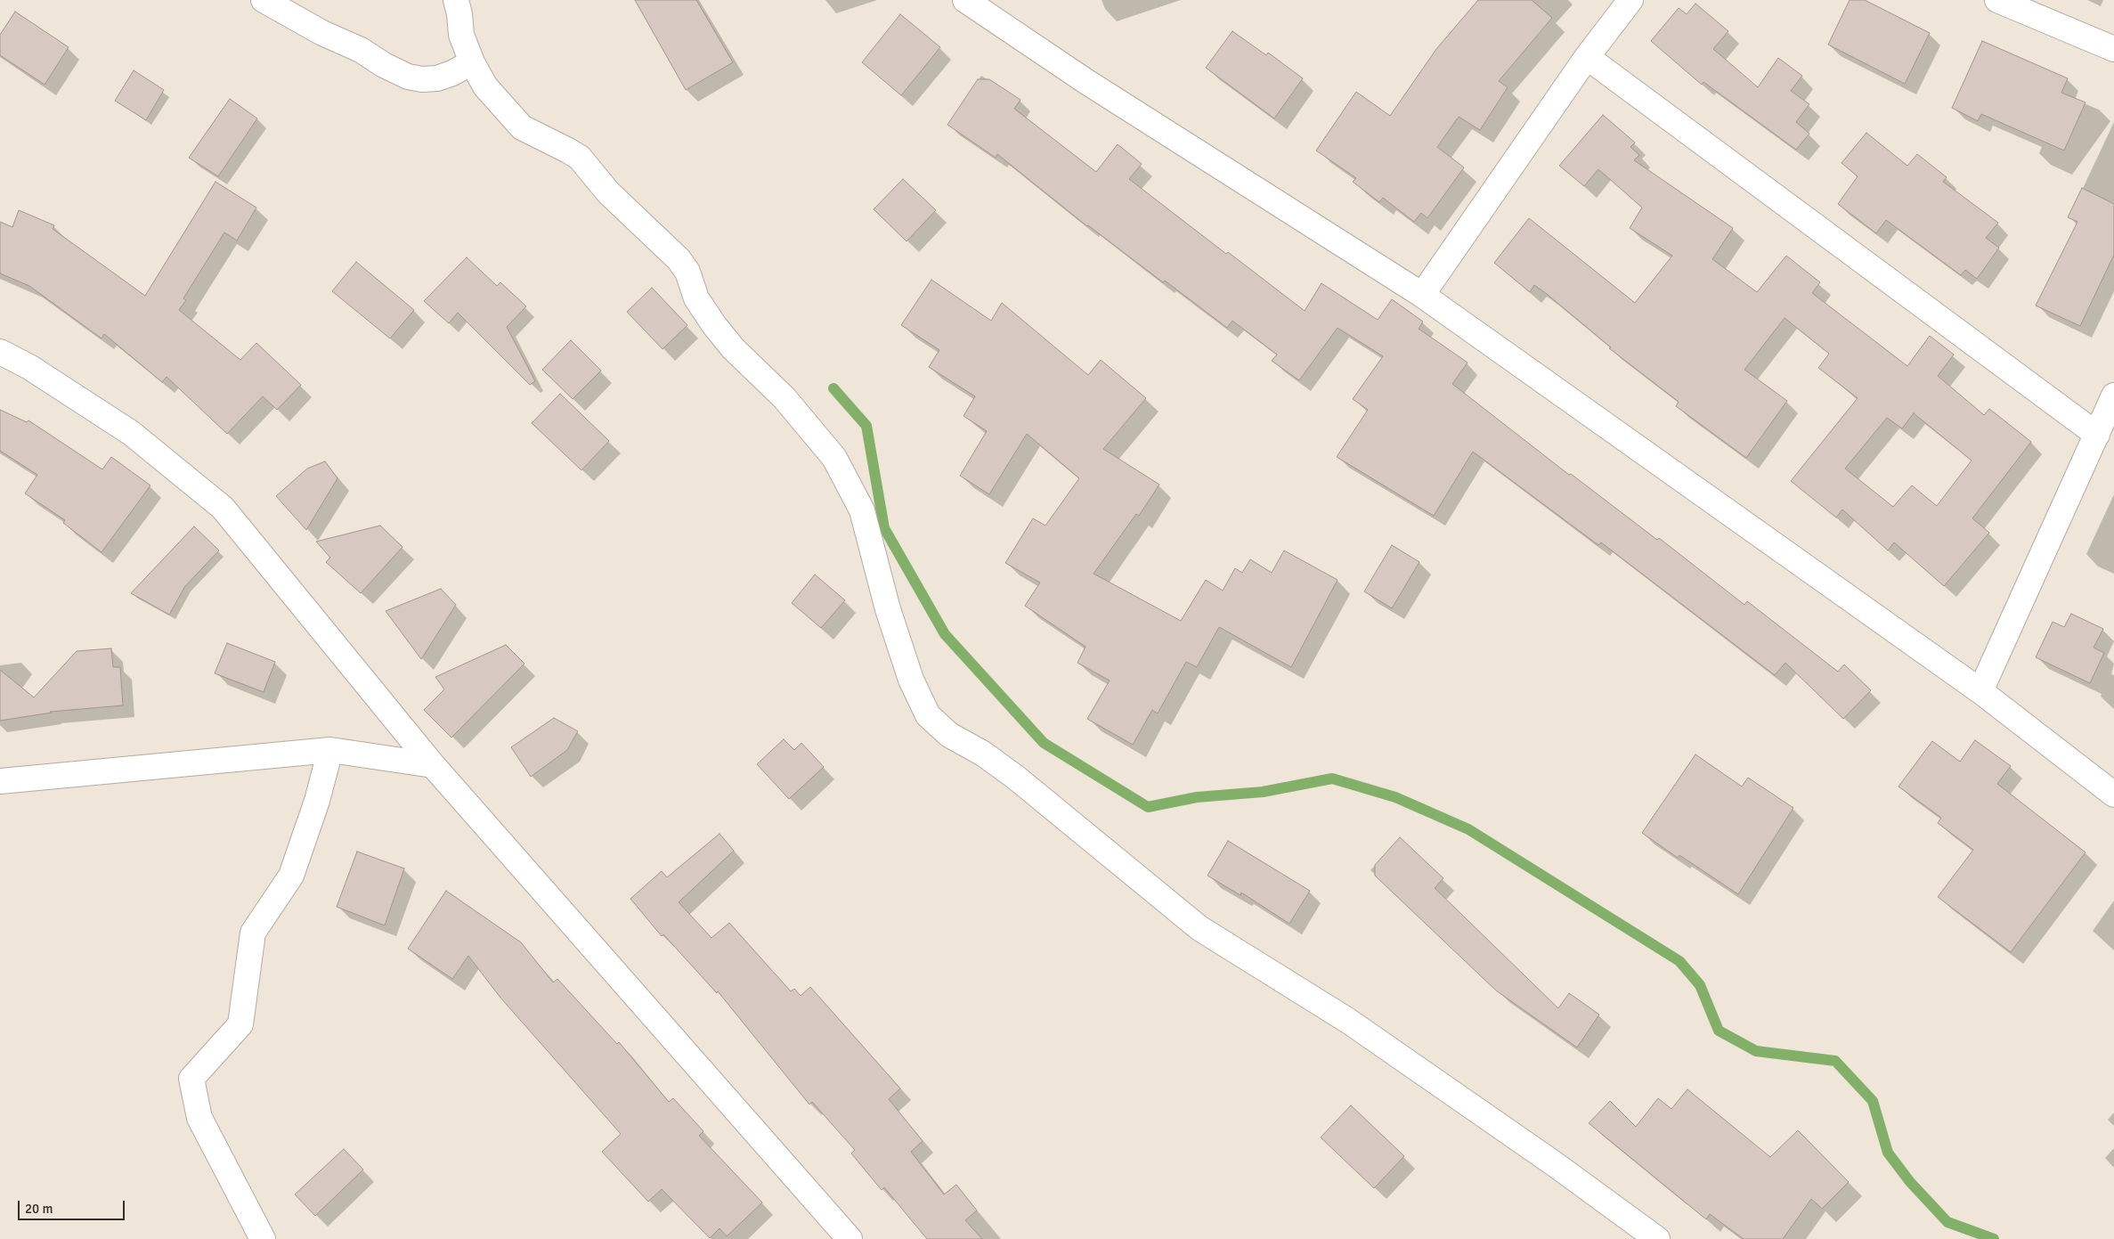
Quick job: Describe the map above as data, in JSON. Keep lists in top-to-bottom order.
{
  "scale_bar": "20 m"
}
